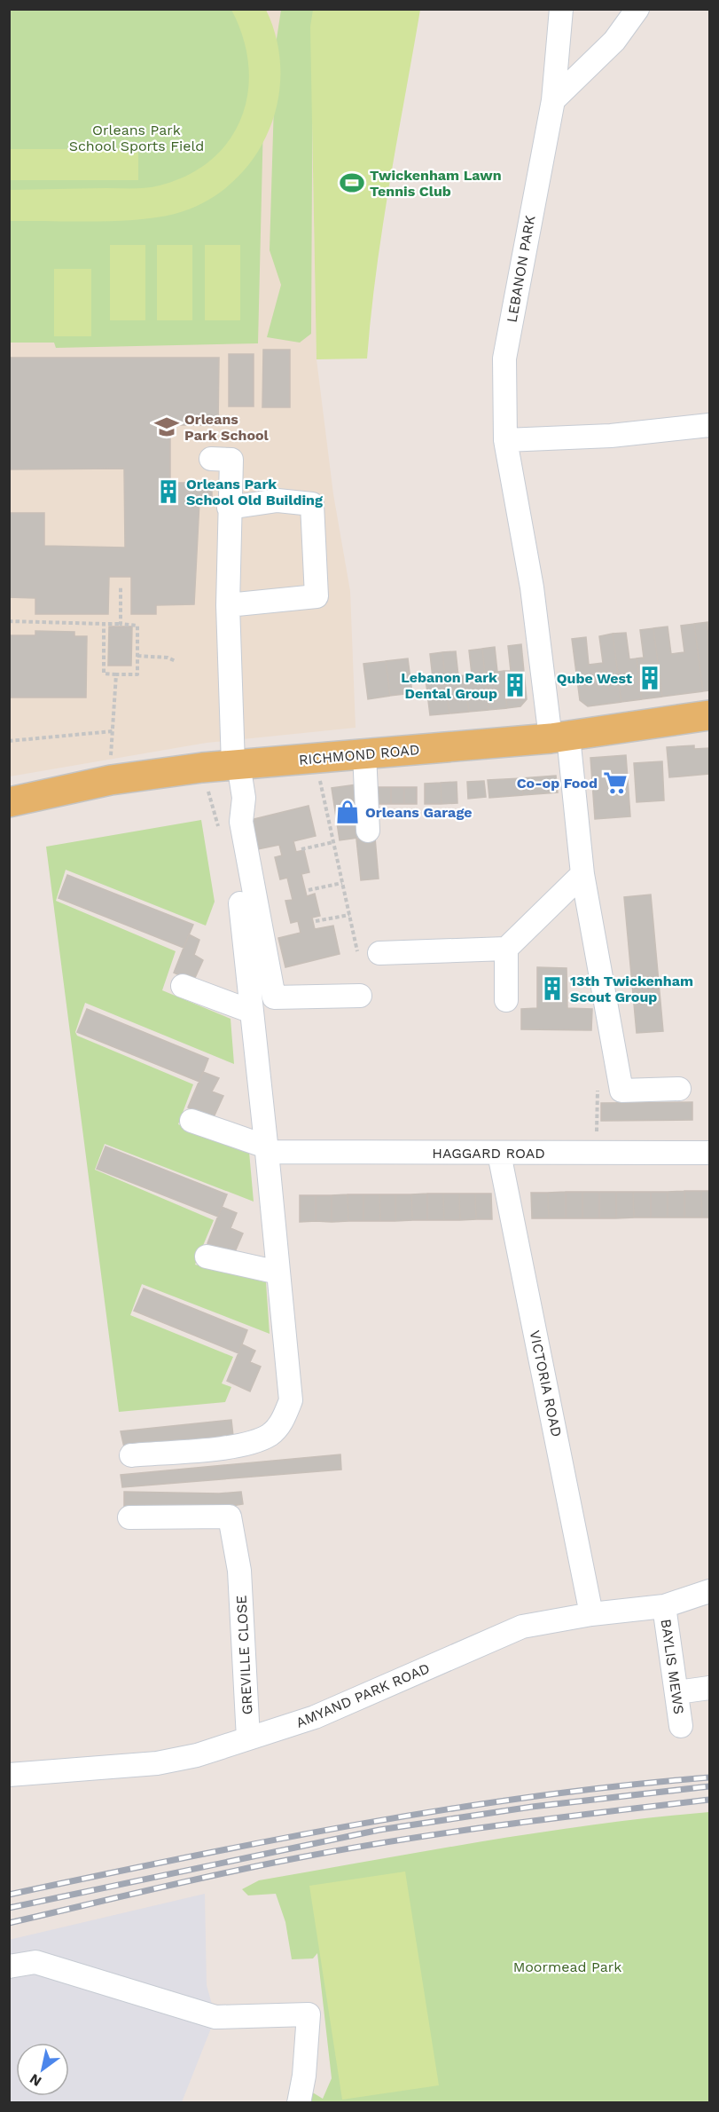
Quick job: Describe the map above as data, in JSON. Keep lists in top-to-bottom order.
{
  "streets": {
    "main road": ["RICHMOND ROAD"],
    "street": [
      "LEBANON PARK",
      "HAGGARD ROAD",
      "VICTORIA ROAD",
      "GREVILLE CLOSE",
      "BAYLIS MEWS",
      "AMYAND PARK ROAD"
    ]
  },
  "crossings": [
    ["LEBANON PARK", "RICHMOND ROAD"],
    ["HAGGARD ROAD", "VICTORIA ROAD"],
    ["VICTORIA ROAD", "AMYAND PARK ROAD"],
    ["GREVILLE CLOSE", "AMYAND PARK ROAD"],
    ["BAYLIS MEWS", "AMYAND PARK ROAD"]
  ],
  "parks": ["Orleans Park School Sports Field", "Moormead Park"],
  "places": {
    "sports": ["Twickenham Lawn Tennis Club"],
    "school or university": ["Orleans Park School"],
    "building": [
      "Orleans Park School Old Building",
      "Qube West",
      "Lebanon Park Dental Group",
      "13th Twickenham Scout Group"
    ],
    "supermarket": ["Co-op Food"],
    "shop": ["Orleans Garage"]
  },
  "north": "bottom left"
}
